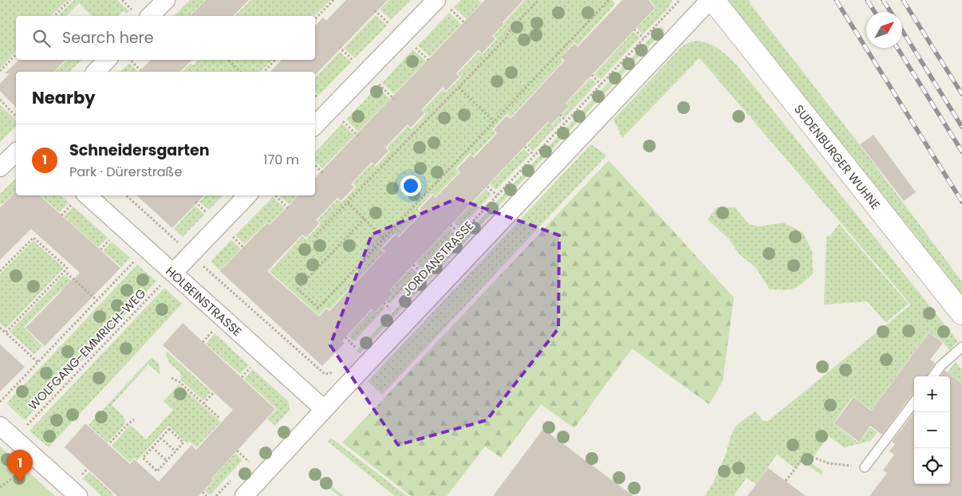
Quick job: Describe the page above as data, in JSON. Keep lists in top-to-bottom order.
{
  "streets": {
    "street": ["SUDENBURGER WUHNE", "JORDANSTRASSE", "HOLBEINSTRASSE"],
    "path": ["WOLFGANG-EMMRICH-WEG"]
  },
  "crossings": [
    ["SUDENBURGER WUHNE", "JORDANSTRASSE"],
    ["JORDANSTRASSE", "HOLBEINSTRASSE"],
    ["HOLBEINSTRASSE", "WOLFGANG-EMMRICH-WEG"]
  ],
  "north": "top right",
  "page": {
    "search": "Search here",
    "heading": "Nearby",
    "list": [
      {
        "mark": "1",
        "name": "Schneidersgarten",
        "note": "Park · Dürerstraße",
        "value": "170 m"
      }
    ],
    "map_buttons": ["+", "−"],
    "pins": "1"
  }
}
